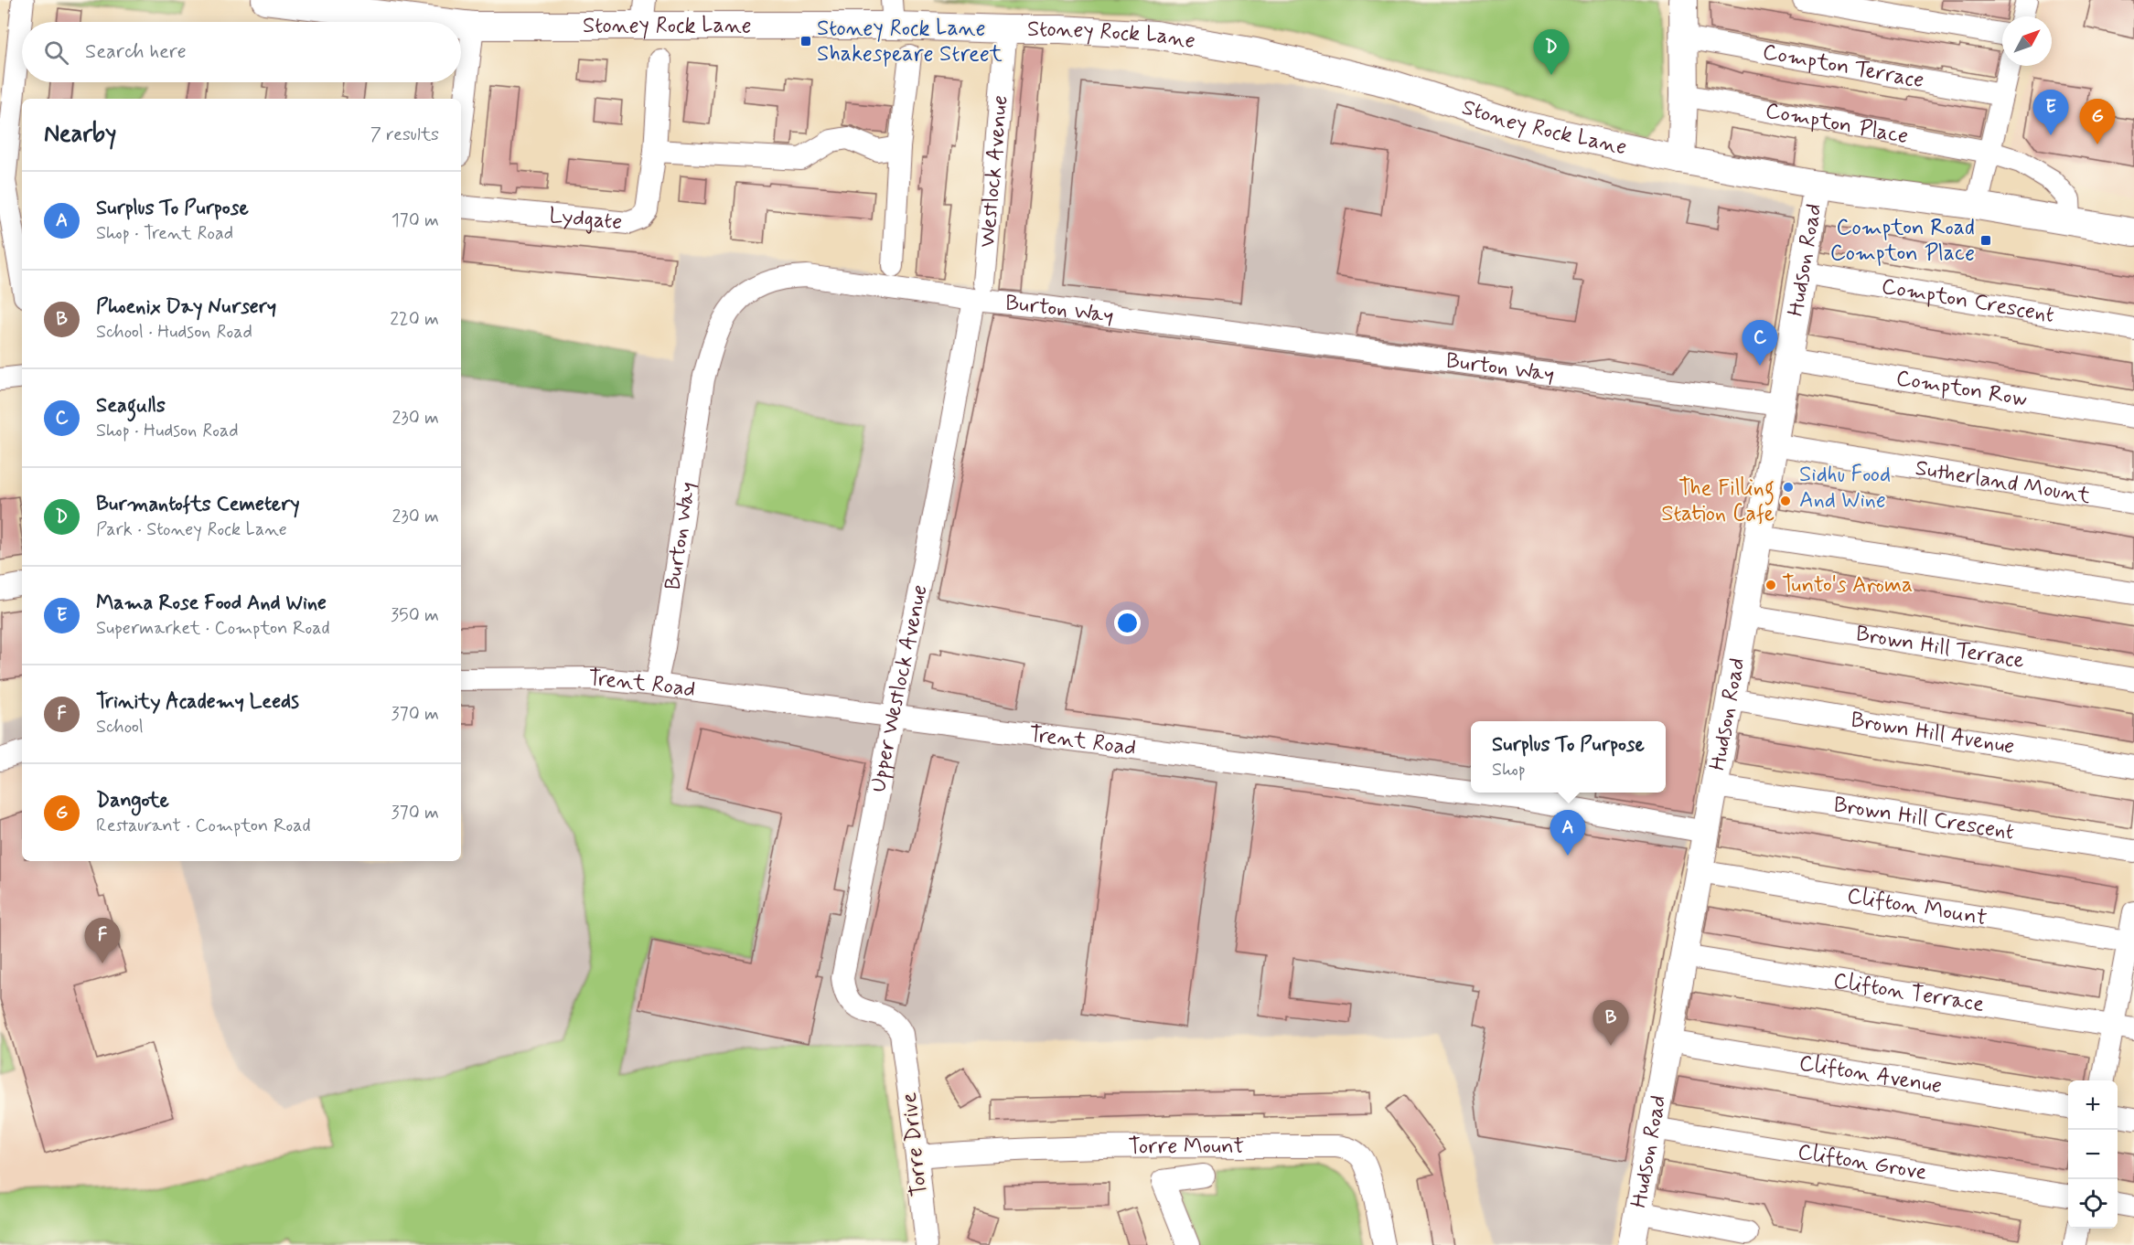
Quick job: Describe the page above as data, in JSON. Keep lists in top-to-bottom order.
{
  "streets": {
    "street": [
      "Stoney Rock Lane",
      "Compton Terrace",
      "Compton Place",
      "Westlock Avenue",
      "Lydgate",
      "Hudson Road",
      "Compton Crescent",
      "Burton Way",
      "Compton Row",
      "Sutherland Mount",
      "Brown Hill Terrace",
      "Trent Road",
      "Upper Westlock Avenue",
      "Brown Hill Avenue",
      "Brown Hill Crescent",
      "Clifton Mount",
      "Clifton Terrace",
      "Clifton Avenue",
      "Torre Drive",
      "Torre Mount",
      "Clifton Grove"
    ]
  },
  "crossings": [
    ["Stoney Rock Lane", "Compton Place"],
    ["Stoney Rock Lane", "Westlock Avenue"],
    ["Stoney Rock Lane", "Hudson Road"],
    ["Westlock Avenue", "Burton Way"],
    ["Westlock Avenue", "Upper Westlock Avenue"],
    ["Hudson Road", "Compton Crescent"],
    ["Hudson Road", "Burton Way"],
    ["Hudson Road", "Compton Row"],
    ["Hudson Road", "Sutherland Mount"],
    ["Hudson Road", "Brown Hill Terrace"],
    ["Hudson Road", "Trent Road"],
    ["Hudson Road", "Brown Hill Avenue"],
    ["Hudson Road", "Brown Hill Crescent"],
    ["Hudson Road", "Clifton Mount"],
    ["Hudson Road", "Clifton Terrace"],
    ["Hudson Road", "Clifton Avenue"],
    ["Hudson Road", "Clifton Grove"],
    ["Burton Way", "Trent Road"],
    ["Burton Way", "Upper Westlock Avenue"],
    ["Trent Road", "Upper Westlock Avenue"],
    ["Upper Westlock Avenue", "Torre Drive"],
    ["Torre Drive", "Torre Mount"]
  ],
  "places": {
    "transit": ["Stoney Rock Lane Shakespeare Street", "Compton Road Compton Place"],
    "other": ["Sidhu Food And Wine", "The Filling Station Cafe", "Tunto's Aroma"]
  },
  "north": "top right",
  "page": {
    "search": "Search here",
    "pins": [
      "D",
      "E",
      "G",
      "C",
      "A",
      "F",
      "B"
    ],
    "heading": ["Nearby", "7 results"],
    "list": [
      {
        "mark": "A",
        "name": "Surplus To Purpose",
        "note": "Shop · Trent Road",
        "value": "170 m"
      },
      {
        "mark": "B",
        "name": "Phoenix Day Nursery",
        "note": "School · Hudson Road",
        "value": "220 m"
      },
      {
        "mark": "C",
        "name": "Seagulls",
        "note": "Shop · Hudson Road",
        "value": "230 m"
      },
      {
        "mark": "D",
        "name": "Burmantofts Cemetery",
        "note": "Park · Stoney Rock Lane",
        "value": "230 m"
      },
      {
        "mark": "E",
        "name": "Mama Rose Food And Wine",
        "note": "Supermarket · Compton Road",
        "value": "350 m"
      },
      {
        "mark": "F",
        "name": "Trinity Academy Leeds",
        "note": "School",
        "value": "370 m"
      },
      {
        "mark": "G",
        "name": "Dangote",
        "note": "Restaurant · Compton Road",
        "value": "370 m"
      }
    ],
    "popup": ["Surplus To Purpose", "Shop"],
    "map_buttons": ["+", "−"]
  }
}
